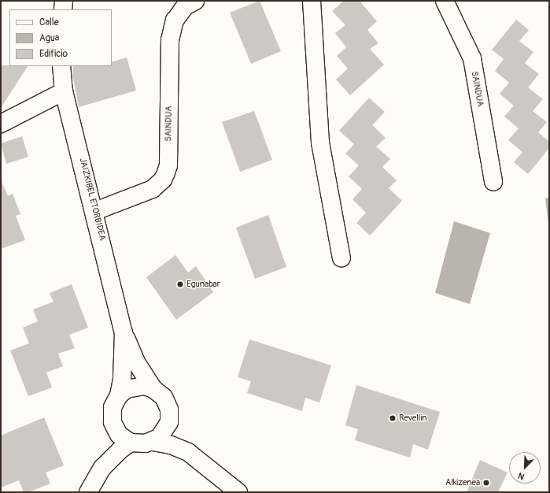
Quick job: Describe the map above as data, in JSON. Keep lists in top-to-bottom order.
{
  "streets": {
    "street": ["SAINDUA", "JAIZKIBEL ETORBIDEA"]
  },
  "crossings": [
    ["SAINDUA", "JAIZKIBEL ETORBIDEA"]
  ],
  "places": ["Egunabar", "Revellin", "Alkizenea"],
  "legend": ["Calle", "Agua", "Edificio"],
  "north": "bottom left"
}
